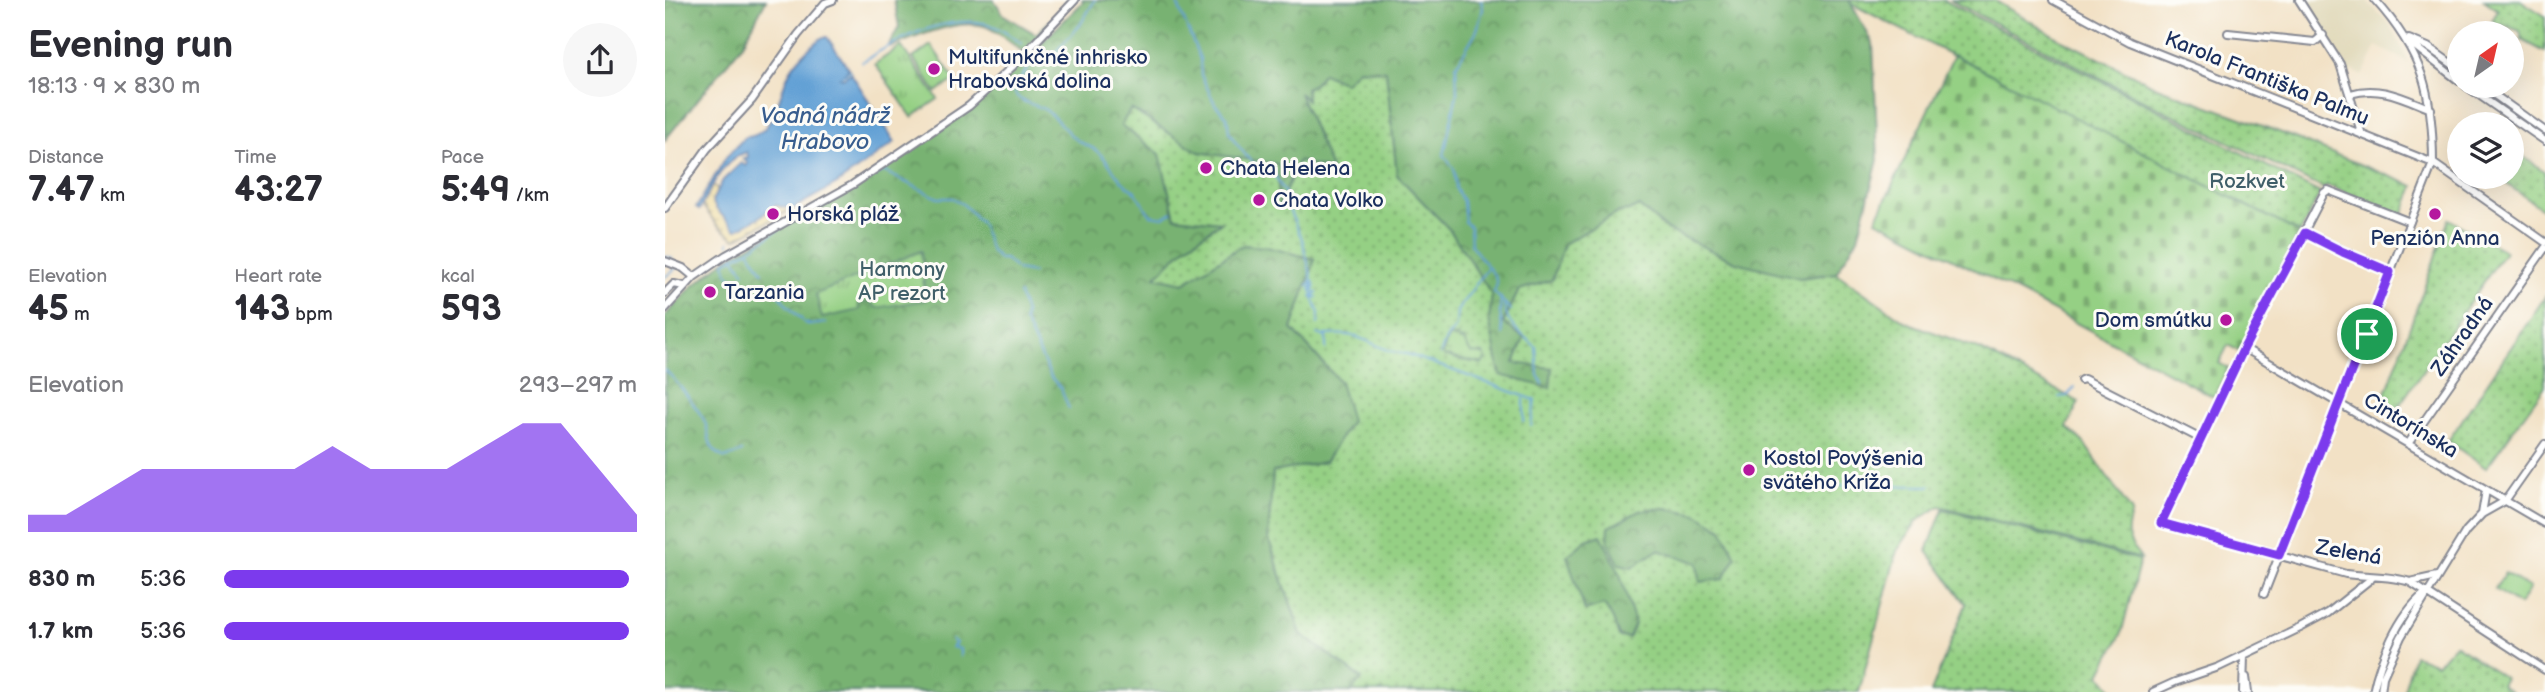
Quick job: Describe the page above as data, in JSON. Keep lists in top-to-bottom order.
{
  "streets": {
    "street": [
      "Karola Františka Palmu",
      "Záhradná",
      "Cintorínska",
      "Zelená"
    ]
  },
  "crossings": [
    ["Záhradná", "Cintorínska"]
  ],
  "water": ["Vodná nádrž Hrabovo"],
  "parks": ["Rozkvet", "Harmony AP rezort"],
  "places": [
    "Multifunkčné inhrisko Hrabovská dolina",
    "Chata Helena",
    "Chata Volko",
    "Horská pláž",
    "Penzión Anna",
    "Tarzania",
    "Dom smútku",
    "Kostol Povýšenia svätého Kríža"
  ],
  "north": "top right",
  "page": {
    "heading": ["Evening run", "18:13 · 9 × 830 m"],
    "stats": [
      ["Distance", "7.47 km"],
      ["Time", "43:27"],
      ["Pace", "5:49 /km"],
      ["Elevation", "45 m"],
      ["Heart rate", "143 bpm"],
      ["kcal", "593"]
    ],
    "chart": ["Elevation", "293–297 m"],
    "list": [
      {
        "name": "830 m",
        "note": "5:36"
      },
      {
        "name": "1.7 km",
        "note": "5:36"
      }
    ]
  }
}
